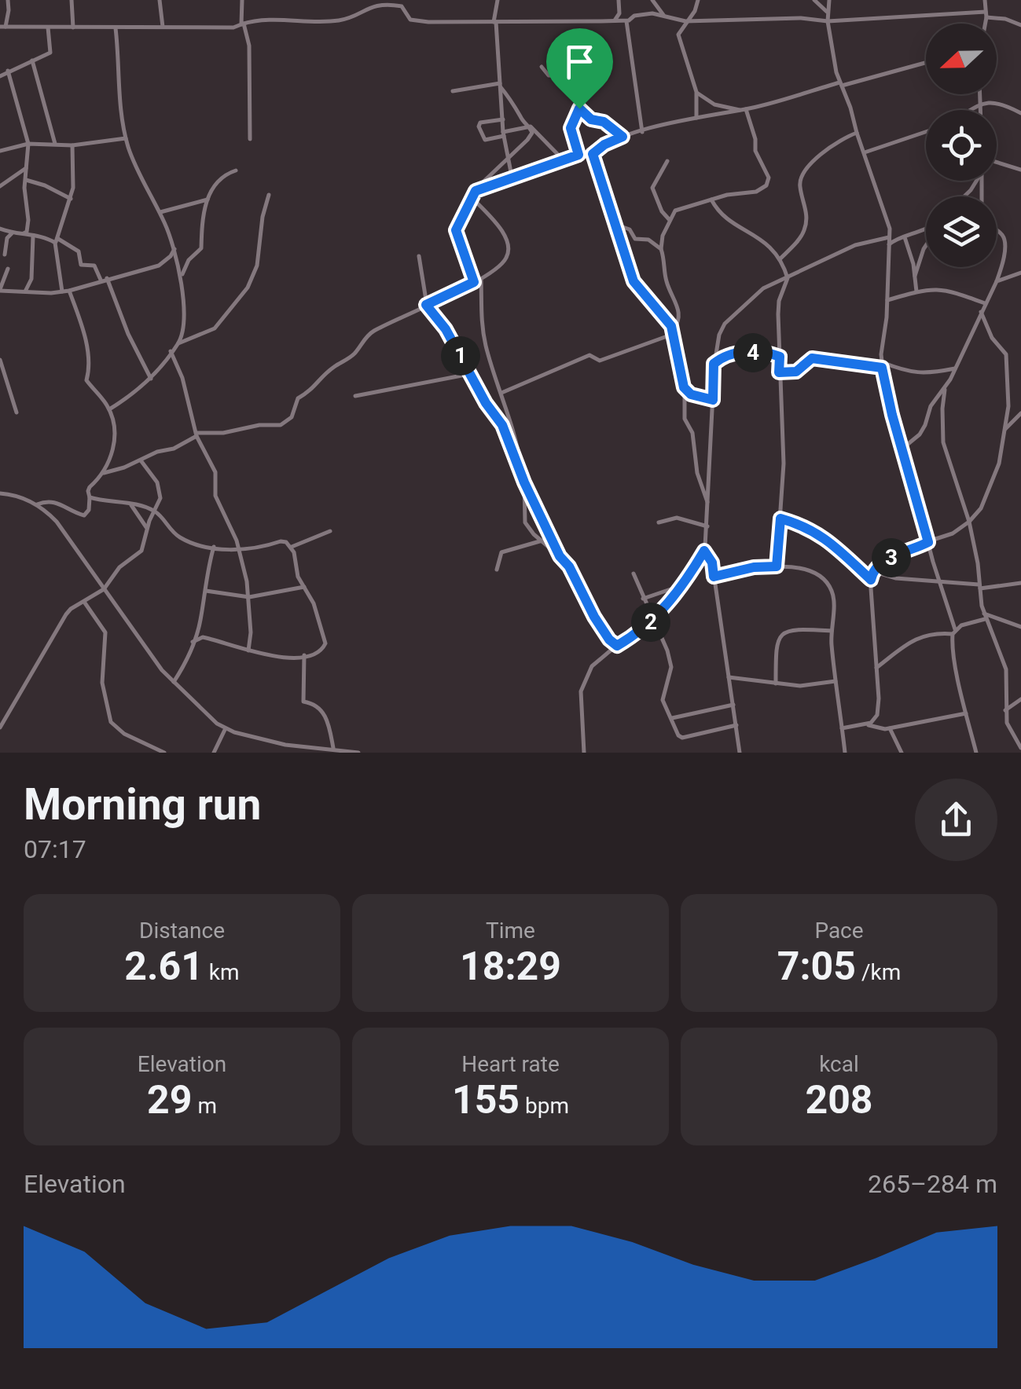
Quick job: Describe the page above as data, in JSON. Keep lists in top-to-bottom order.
{
  "north": "left",
  "page": {
    "pins": [
      "4",
      "1",
      "3",
      "2"
    ],
    "heading": ["Morning run", "07:17"],
    "stats": [
      ["Distance", "2.61 km"],
      ["Time", "18:29"],
      ["Pace", "7:05 /km"],
      ["Elevation", "29 m"],
      ["Heart rate", "155 bpm"],
      ["kcal", "208"]
    ],
    "chart": ["Elevation", "265–284 m"]
  }
}
